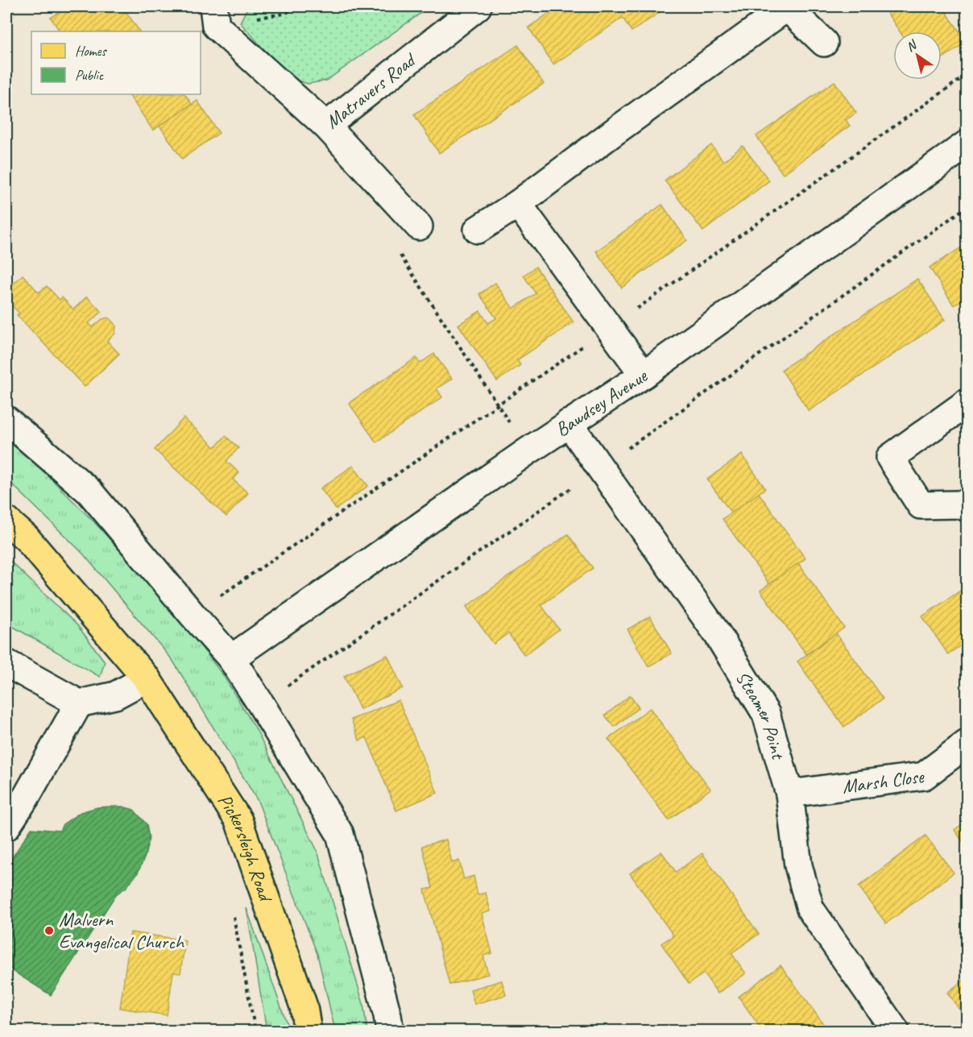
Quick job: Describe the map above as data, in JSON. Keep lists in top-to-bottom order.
{
  "streets": {
    "main road": ["Pickersleigh Road"],
    "street": [
      "Matravers Road",
      "Bawdsey Avenue",
      "Steamer Point",
      "Marsh Close"
    ]
  },
  "crossings": [
    ["Bawdsey Avenue", "Steamer Point"],
    ["Steamer Point", "Marsh Close"]
  ],
  "places": ["Malvern Evangelical Church"],
  "legend": ["Homes", "Public"],
  "north": "top left"
}
